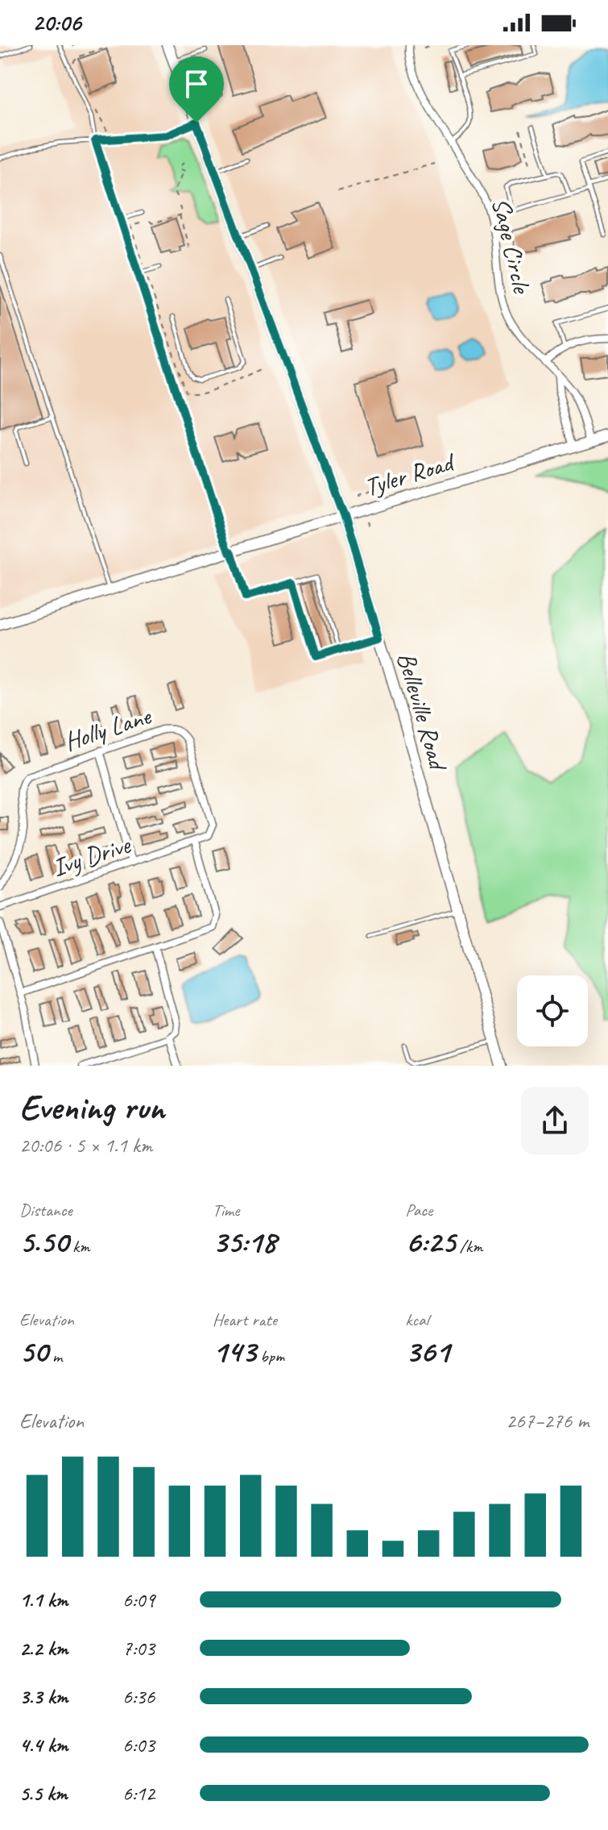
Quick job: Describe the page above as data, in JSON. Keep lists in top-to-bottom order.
{
  "streets": {
    "main road": ["Tyler Road", "Belleville Road"],
    "street": ["Sage Circle", "Holly Lane", "Ivy Drive"]
  },
  "crossings": [
    ["Sage Circle", "Tyler Road"],
    ["Tyler Road", "Belleville Road"],
    ["Holly Lane", "Ivy Drive"]
  ],
  "page": {
    "status": "20:06",
    "heading": ["Evening run", "20:06 · 5 × 1.1 km"],
    "stats": [
      ["Distance", "5.50 km"],
      ["Time", "35:18"],
      ["Pace", "6:25 /km"],
      ["Elevation", "50 m"],
      ["Heart rate", "143 bpm"],
      ["kcal", "361"]
    ],
    "chart": ["Elevation", "267–276 m"],
    "list": [
      {
        "name": "1.1 km",
        "note": "6:09"
      },
      {
        "name": "2.2 km",
        "note": "7:03"
      },
      {
        "name": "3.3 km",
        "note": "6:36"
      },
      {
        "name": "4.4 km",
        "note": "6:03"
      },
      {
        "name": "5.5 km",
        "note": "6:12"
      }
    ]
  }
}
